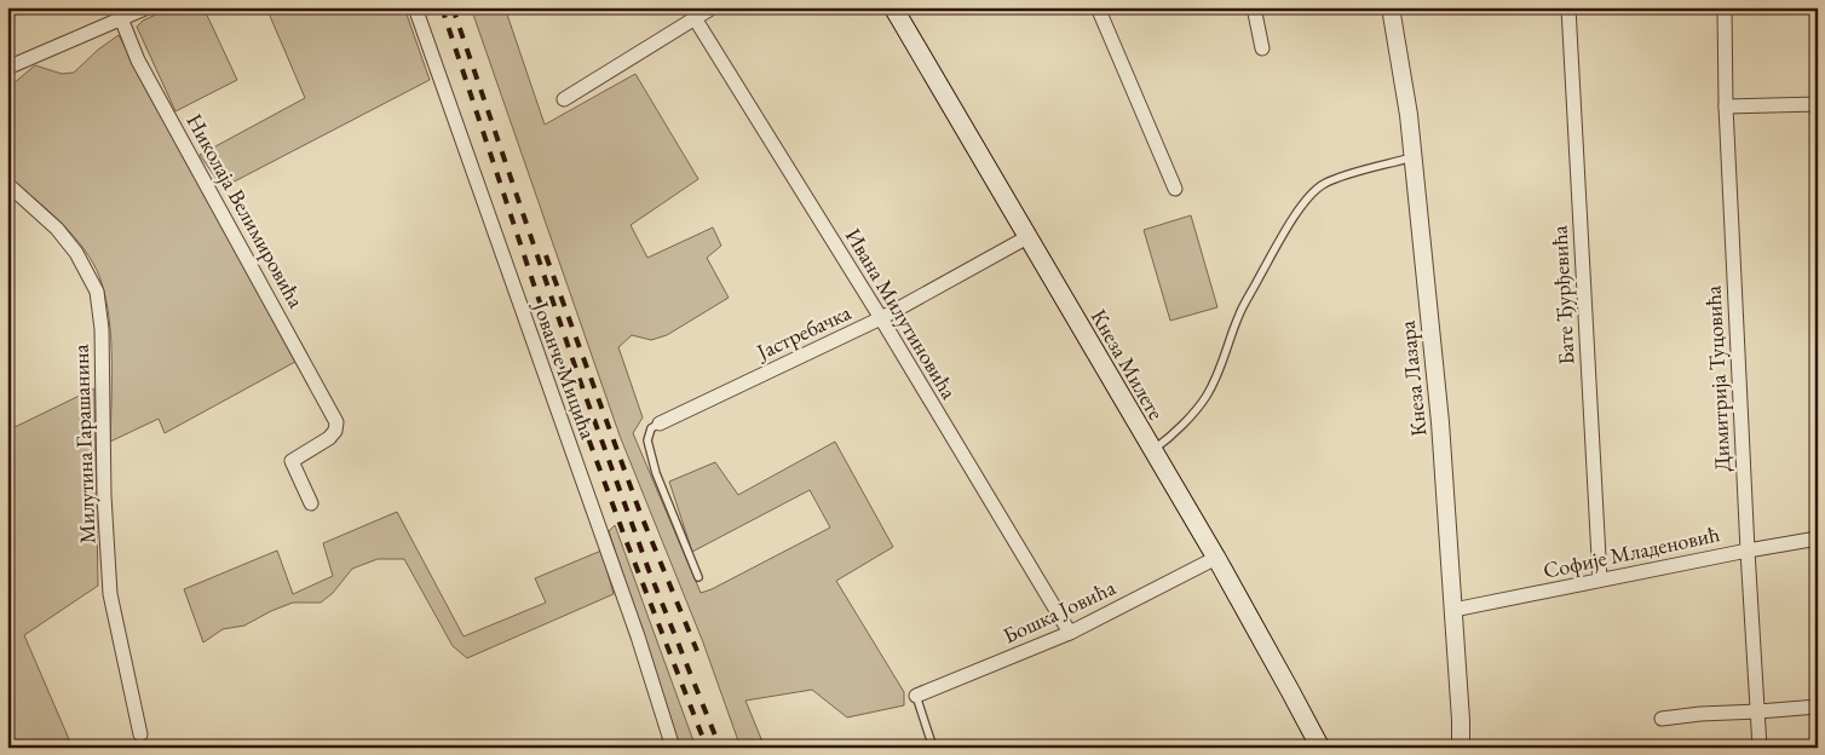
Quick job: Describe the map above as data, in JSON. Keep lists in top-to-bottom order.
{
  "streets": {
    "main road": ["Кнеза Милете"],
    "street": [
      "Николаја Велимировића",
      "Бате Ђурђевића",
      "Ивана Милутиновића",
      "Јастребачка",
      "Јованче Мицића",
      "Кнеза Лазара",
      "Димитрија Туцовића",
      "Милутина Гарашанина",
      "Софије Младеновић",
      "Бошка Јовића"
    ]
  },
  "crossings": [
    ["Бате Ђурђевића", "Софије Младеновић"],
    ["Ивана Милутиновића", "Јастребачка"],
    ["Ивана Милутиновића", "Бошка Јовића"],
    ["Јастребачка", "Кнеза Милете"],
    ["Кнеза Милете", "Бошка Јовића"],
    ["Кнеза Лазара", "Софије Младеновић"],
    ["Димитрија Туцовића", "Софије Младеновић"]
  ]
}
